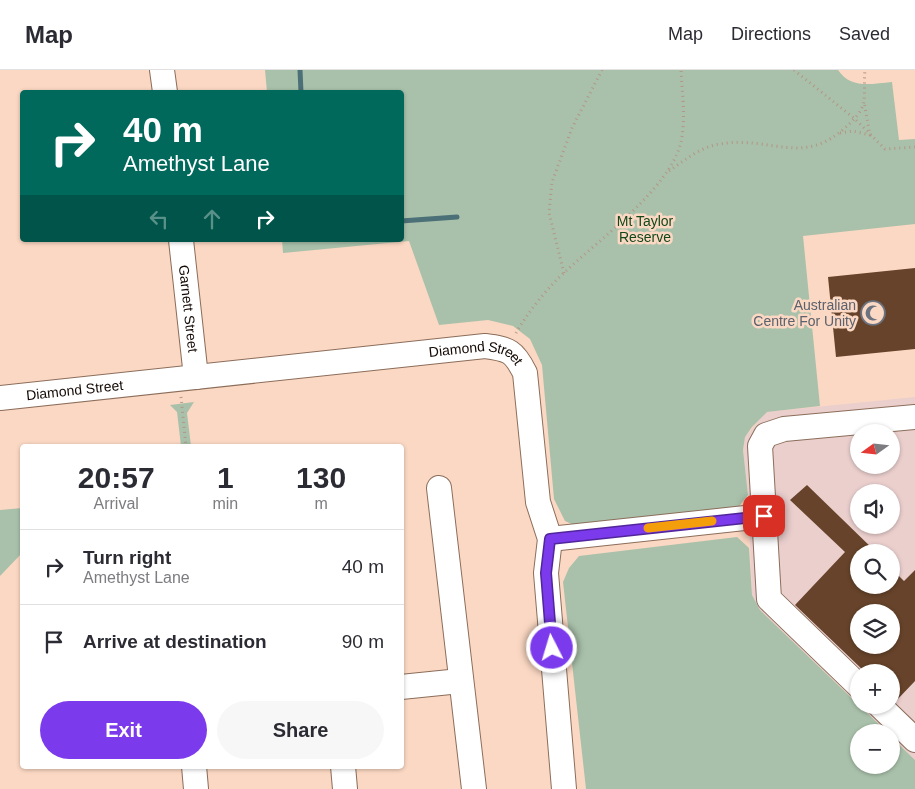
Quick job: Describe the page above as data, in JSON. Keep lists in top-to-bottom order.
{
  "streets": {
    "street": ["Garnett Street", "Diamond Street"]
  },
  "crossings": [
    ["Garnett Street", "Diamond Street"]
  ],
  "parks": ["Mt Taylor Reserve"],
  "places": {
    "mosque": ["Australian Centre For Unity"]
  },
  "north": "left",
  "page": {
    "header": "Map",
    "nav": ["Map", "Directions", "Saved"],
    "turn": ["40 m", "Amethyst Lane"],
    "map_buttons": ["+", "−"],
    "eta": [
      "20:57",
      "Arrival",
      "1",
      "min",
      "130",
      "m"
    ],
    "list": [
      {
        "name": "Turn right",
        "note": "Amethyst Lane",
        "value": "40 m"
      },
      {
        "name": "Arrive at destination",
        "value": "90 m"
      }
    ],
    "buttons": ["Exit", "Share"]
  }
}
